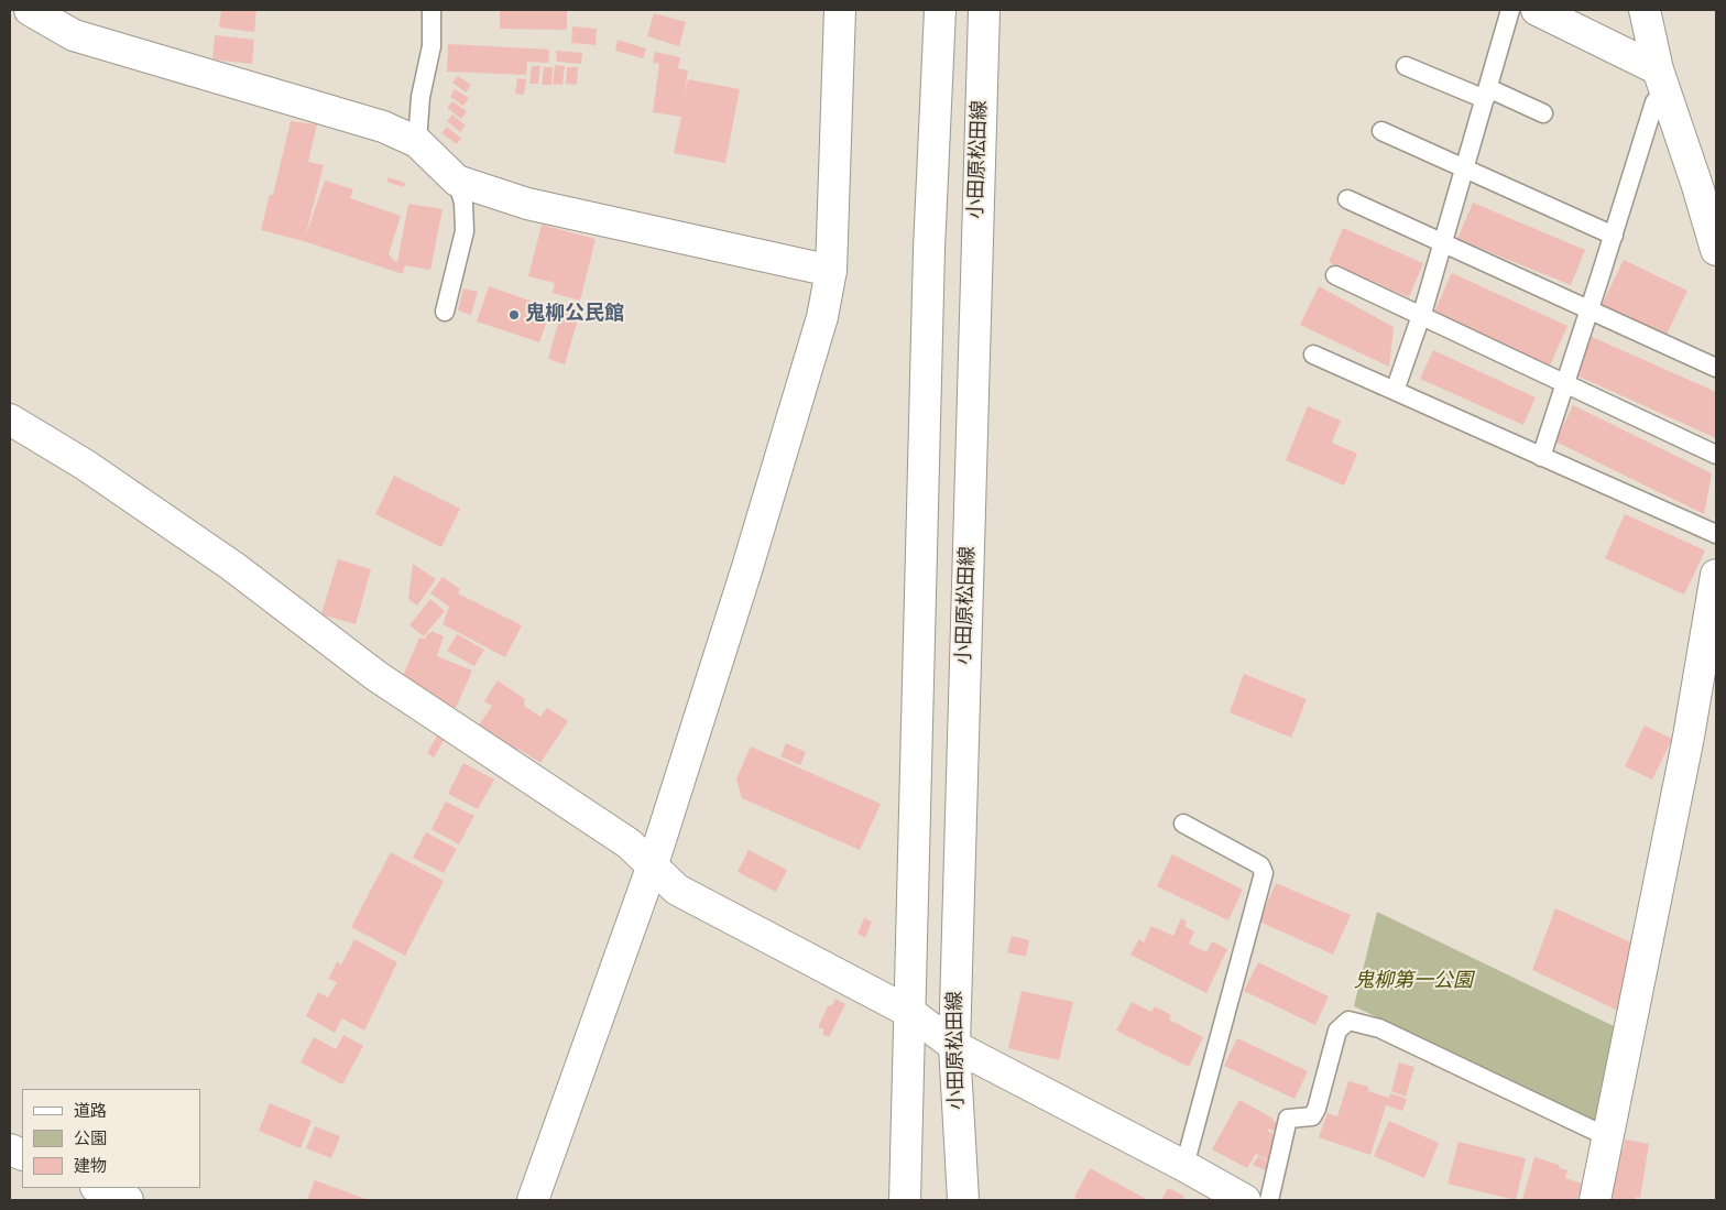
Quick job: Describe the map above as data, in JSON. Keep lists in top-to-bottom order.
{
  "streets": {
    "street": ["小田原松田線"]
  },
  "parks": ["鬼柳第一公園"],
  "places": ["鬼柳公民館"],
  "legend": ["道路", "公園", "建物"]
}
